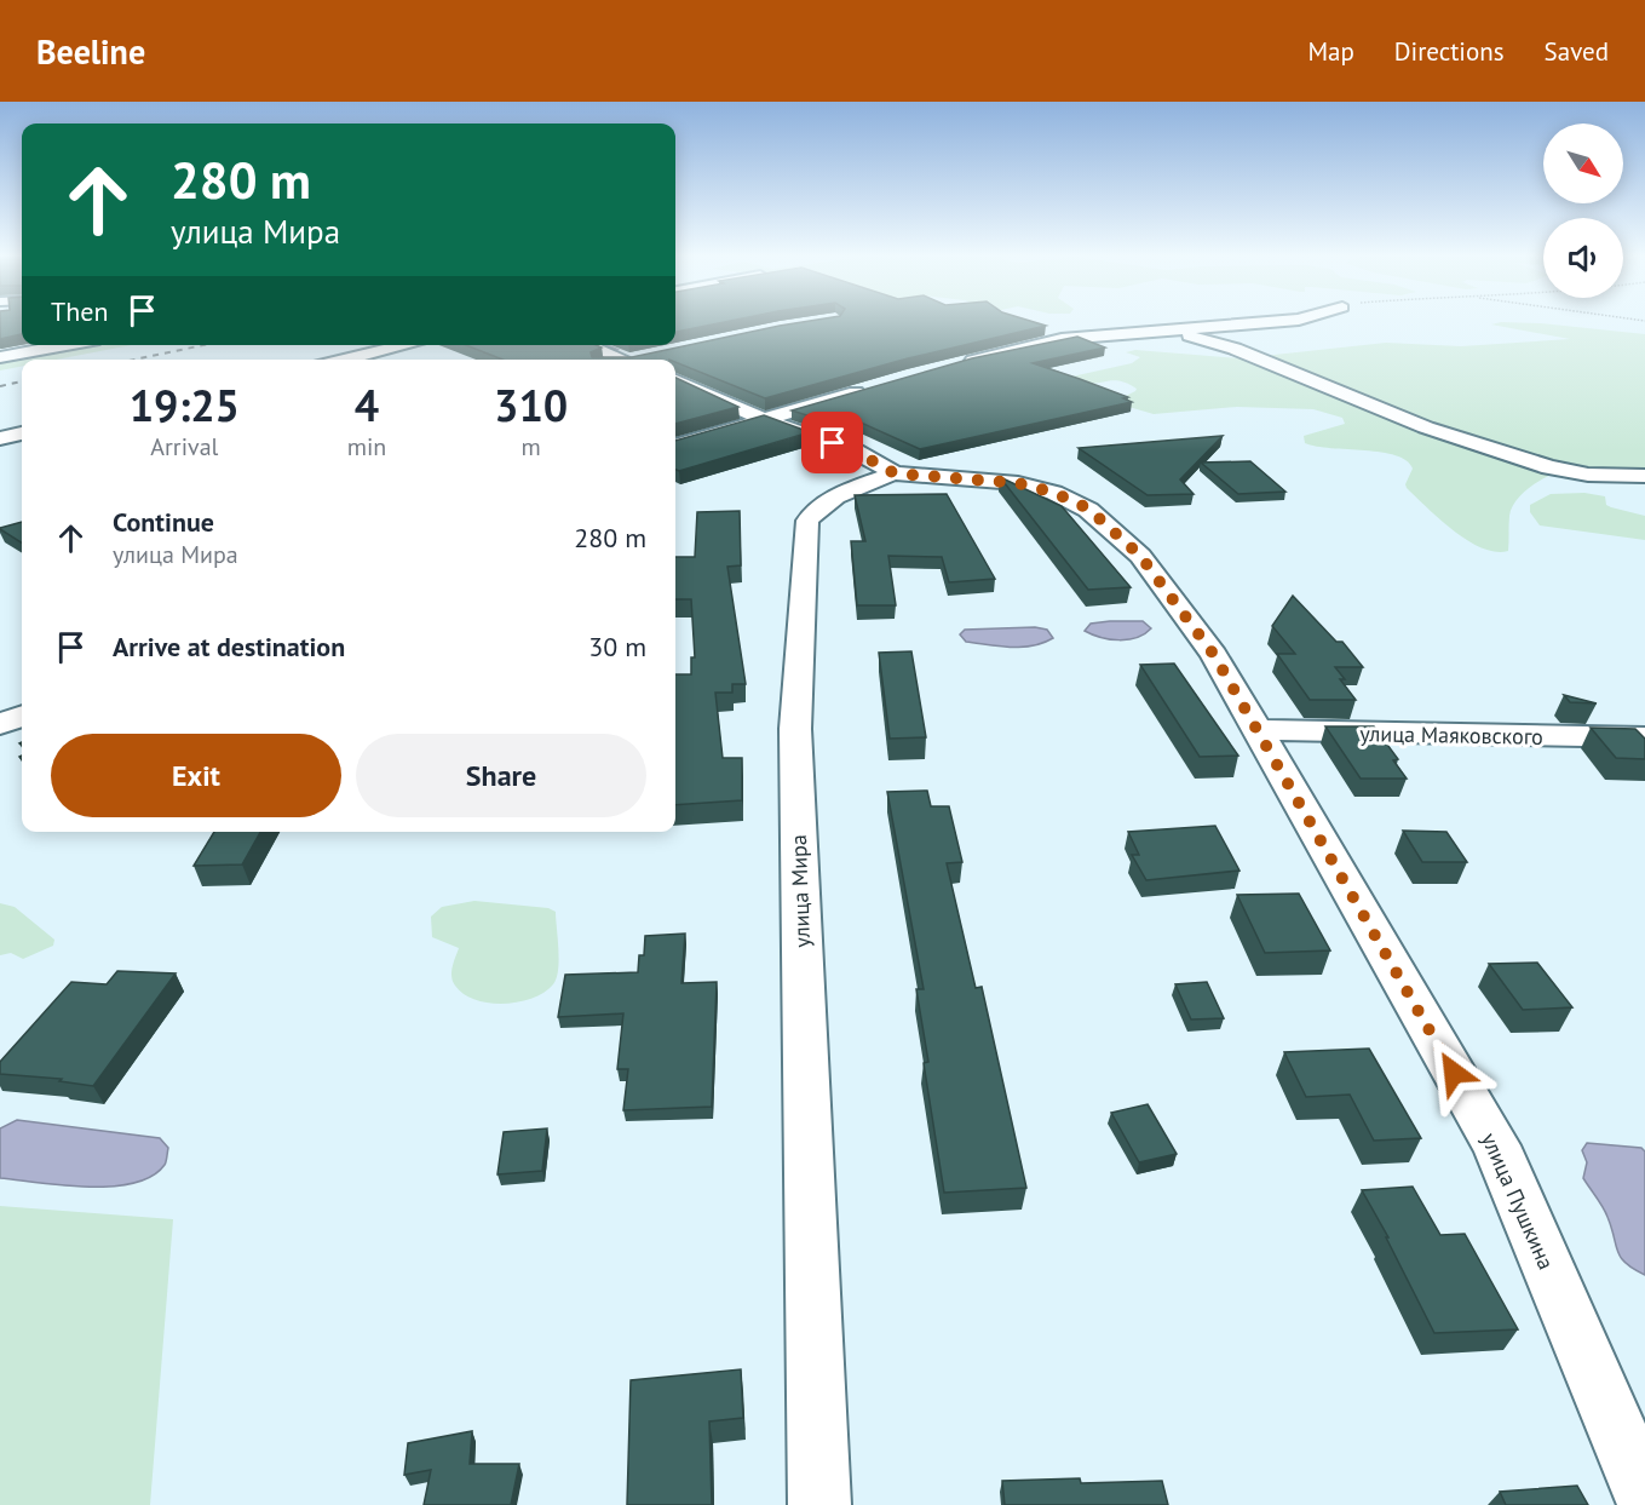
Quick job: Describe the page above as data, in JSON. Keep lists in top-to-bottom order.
{
  "streets": {
    "street": ["улица Маяковского", "улица Мира", "улица Пушкина"]
  },
  "crossings": [
    ["улица Маяковского", "улица Пушкина"],
    ["улица Мира", "улица Пушкина"]
  ],
  "north": "bottom right",
  "page": {
    "header": "Beeline",
    "nav": ["Map", "Directions", "Saved"],
    "turn": ["280 m", "улица Мира"],
    "then": "Then",
    "eta": [
      "19:25",
      "Arrival",
      "4",
      "min",
      "310",
      "m"
    ],
    "list": [
      {
        "name": "Continue",
        "note": "улица Мира",
        "value": "280 m"
      },
      {
        "name": "Arrive at destination",
        "value": "30 m"
      }
    ],
    "buttons": ["Exit", "Share"]
  }
}
